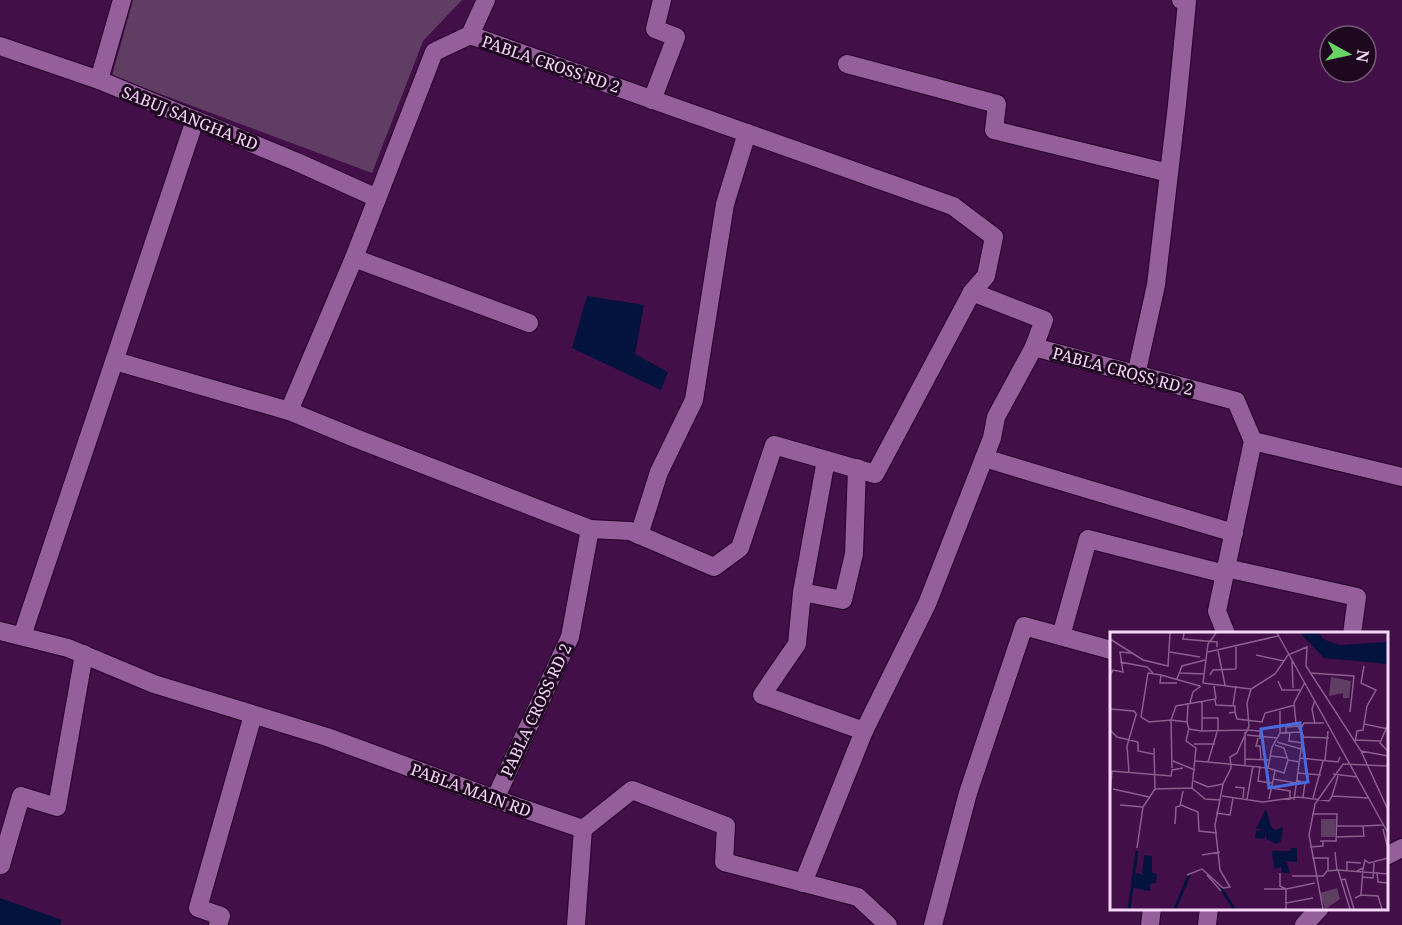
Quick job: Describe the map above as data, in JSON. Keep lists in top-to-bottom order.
{
  "streets": {
    "street": ["PABLA CROSS RD 2", "SABUJ SANGHA RD", "PABLA MAIN RD"]
  },
  "crossings": [
    ["PABLA CROSS RD 2", "SABUJ SANGHA RD"],
    ["PABLA CROSS RD 2", "PABLA MAIN RD"]
  ],
  "north": "right"
}
